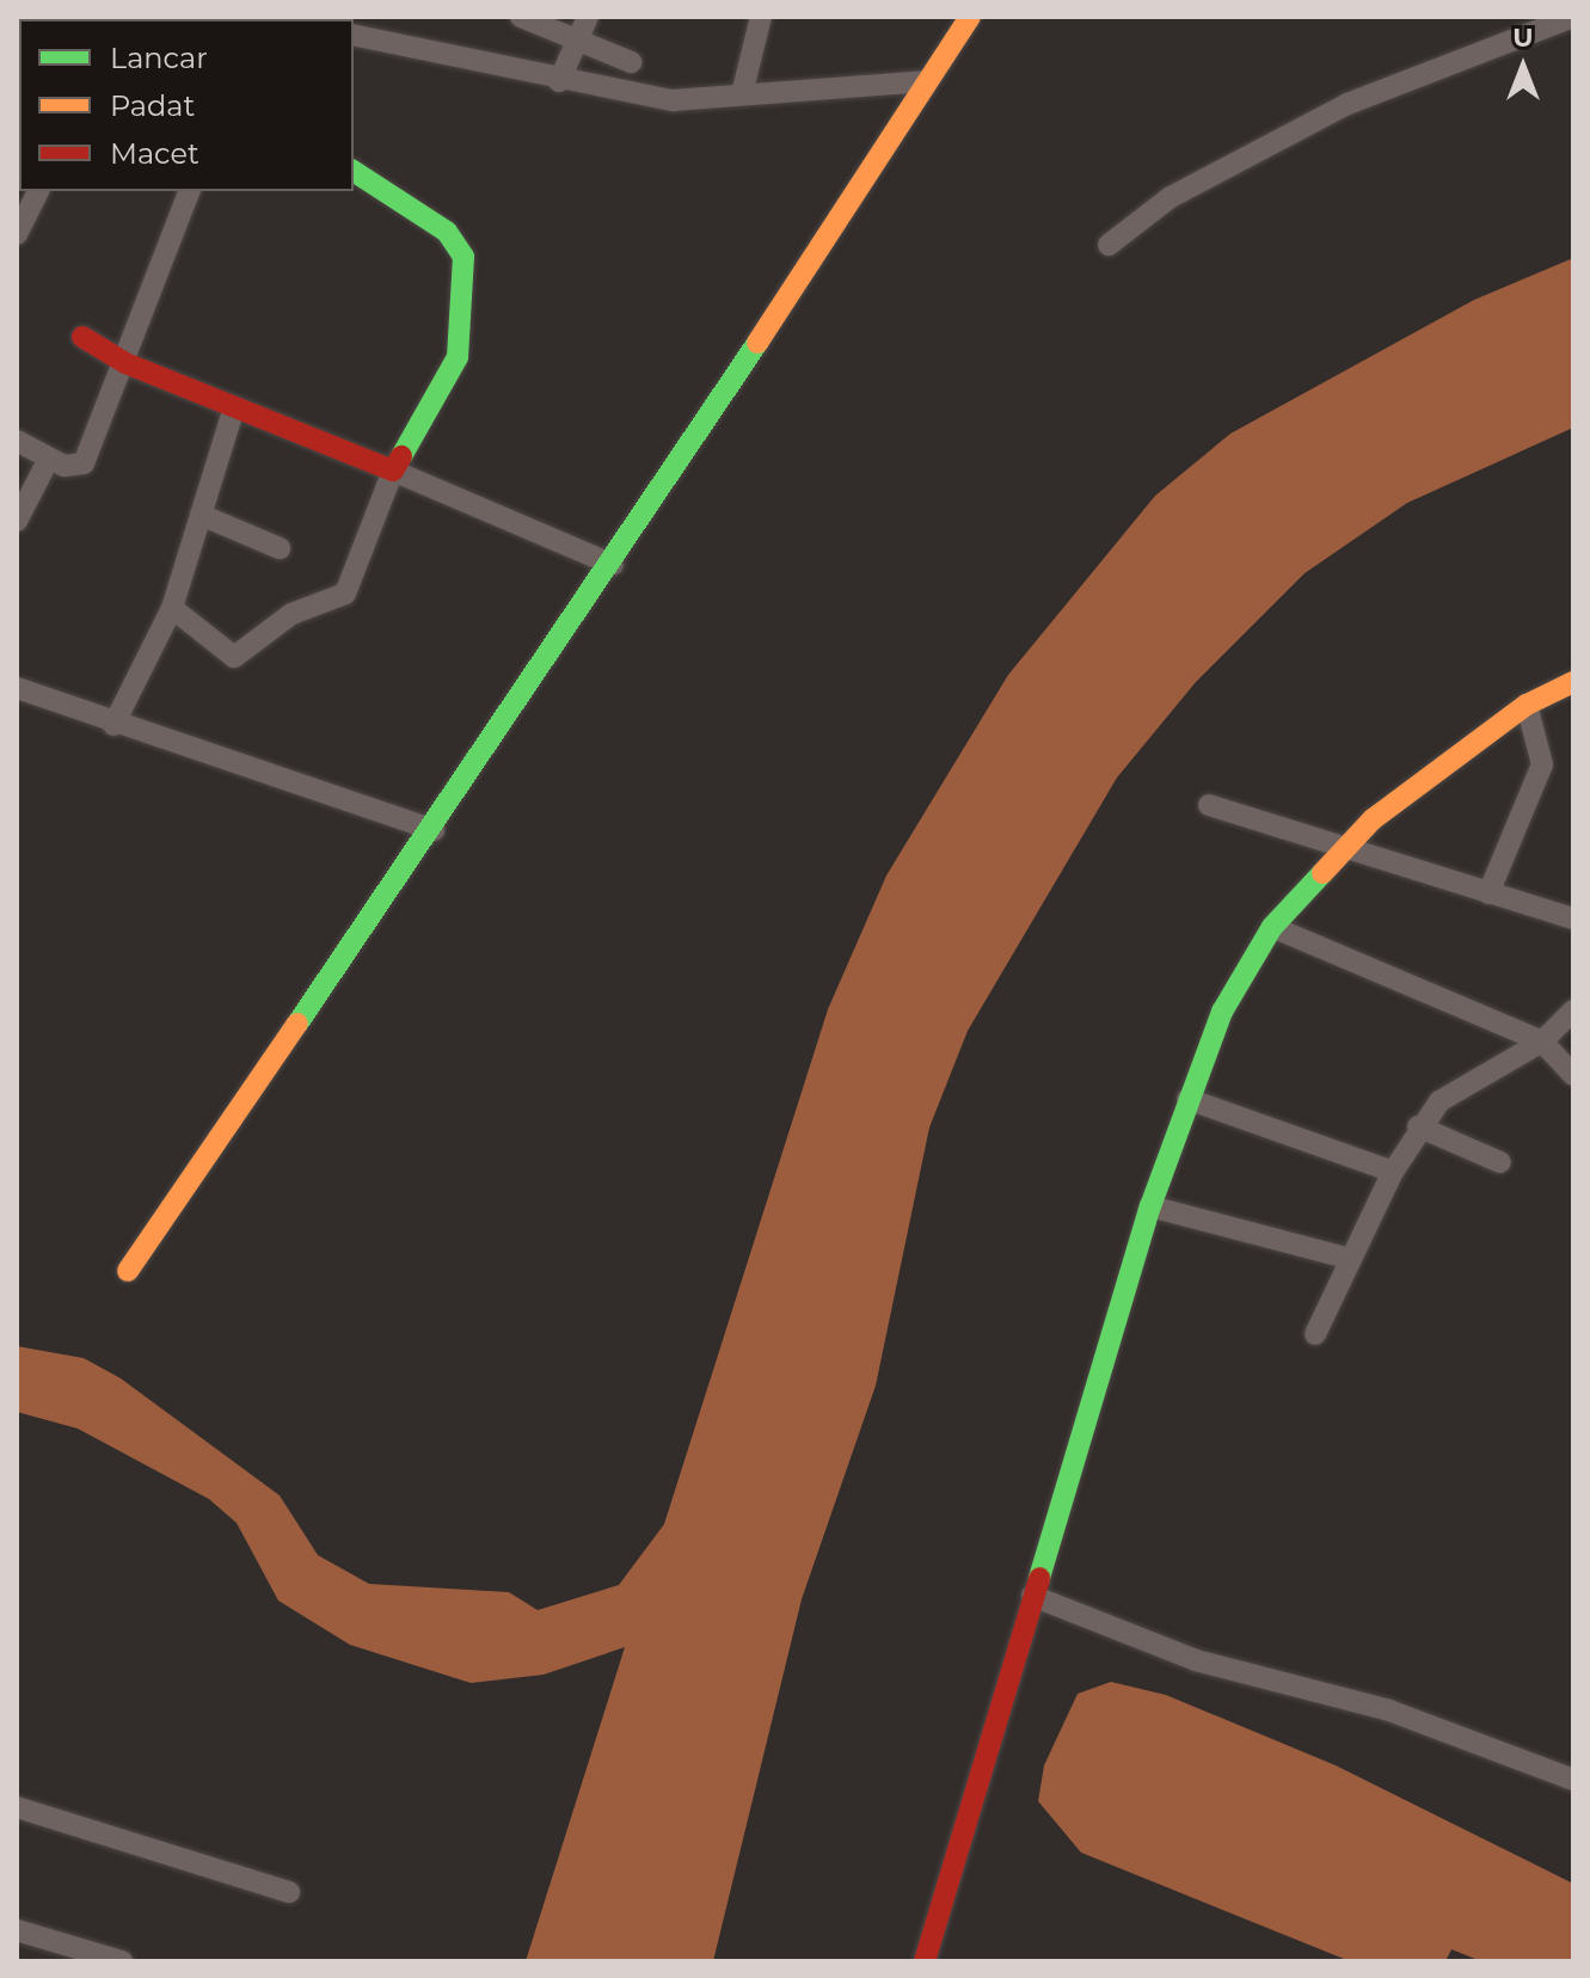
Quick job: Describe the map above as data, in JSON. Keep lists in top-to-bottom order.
{
  "legend": ["Lancar", "Padat", "Macet"],
  "north": "top"
}
